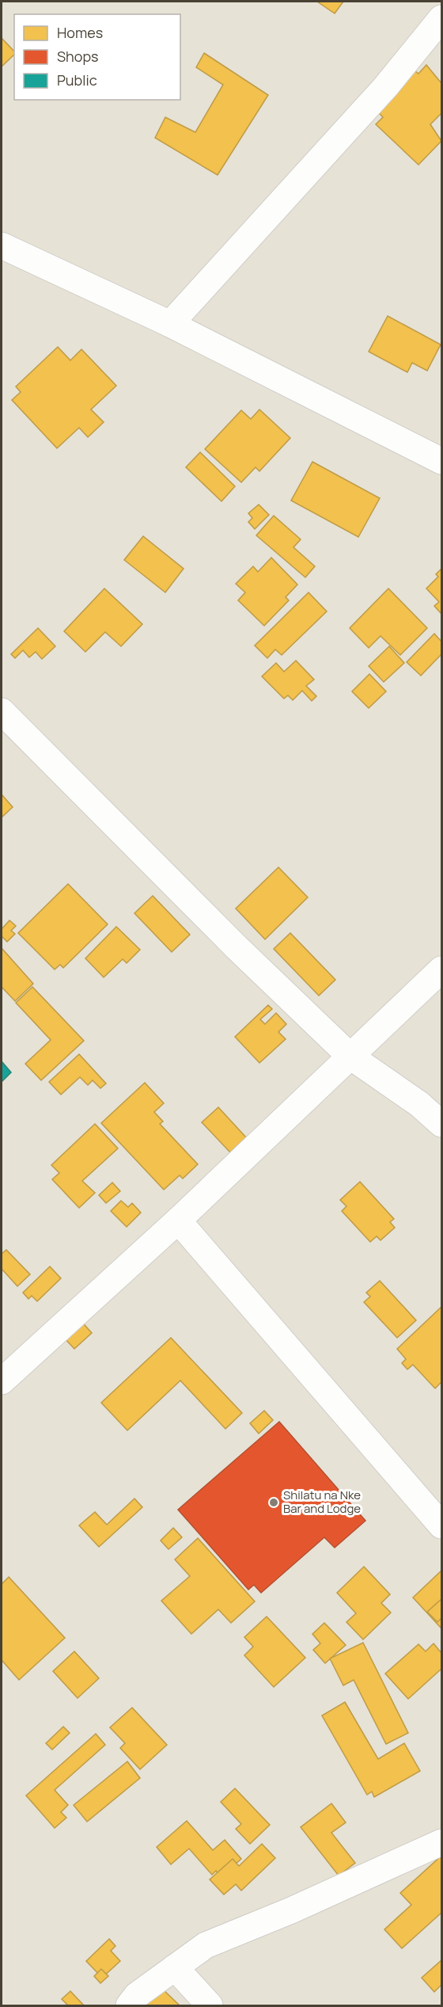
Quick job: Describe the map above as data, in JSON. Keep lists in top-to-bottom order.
{
  "places": ["Shilatu na Nke Bar and Lodge"],
  "legend": ["Homes", "Shops", "Public"]
}
